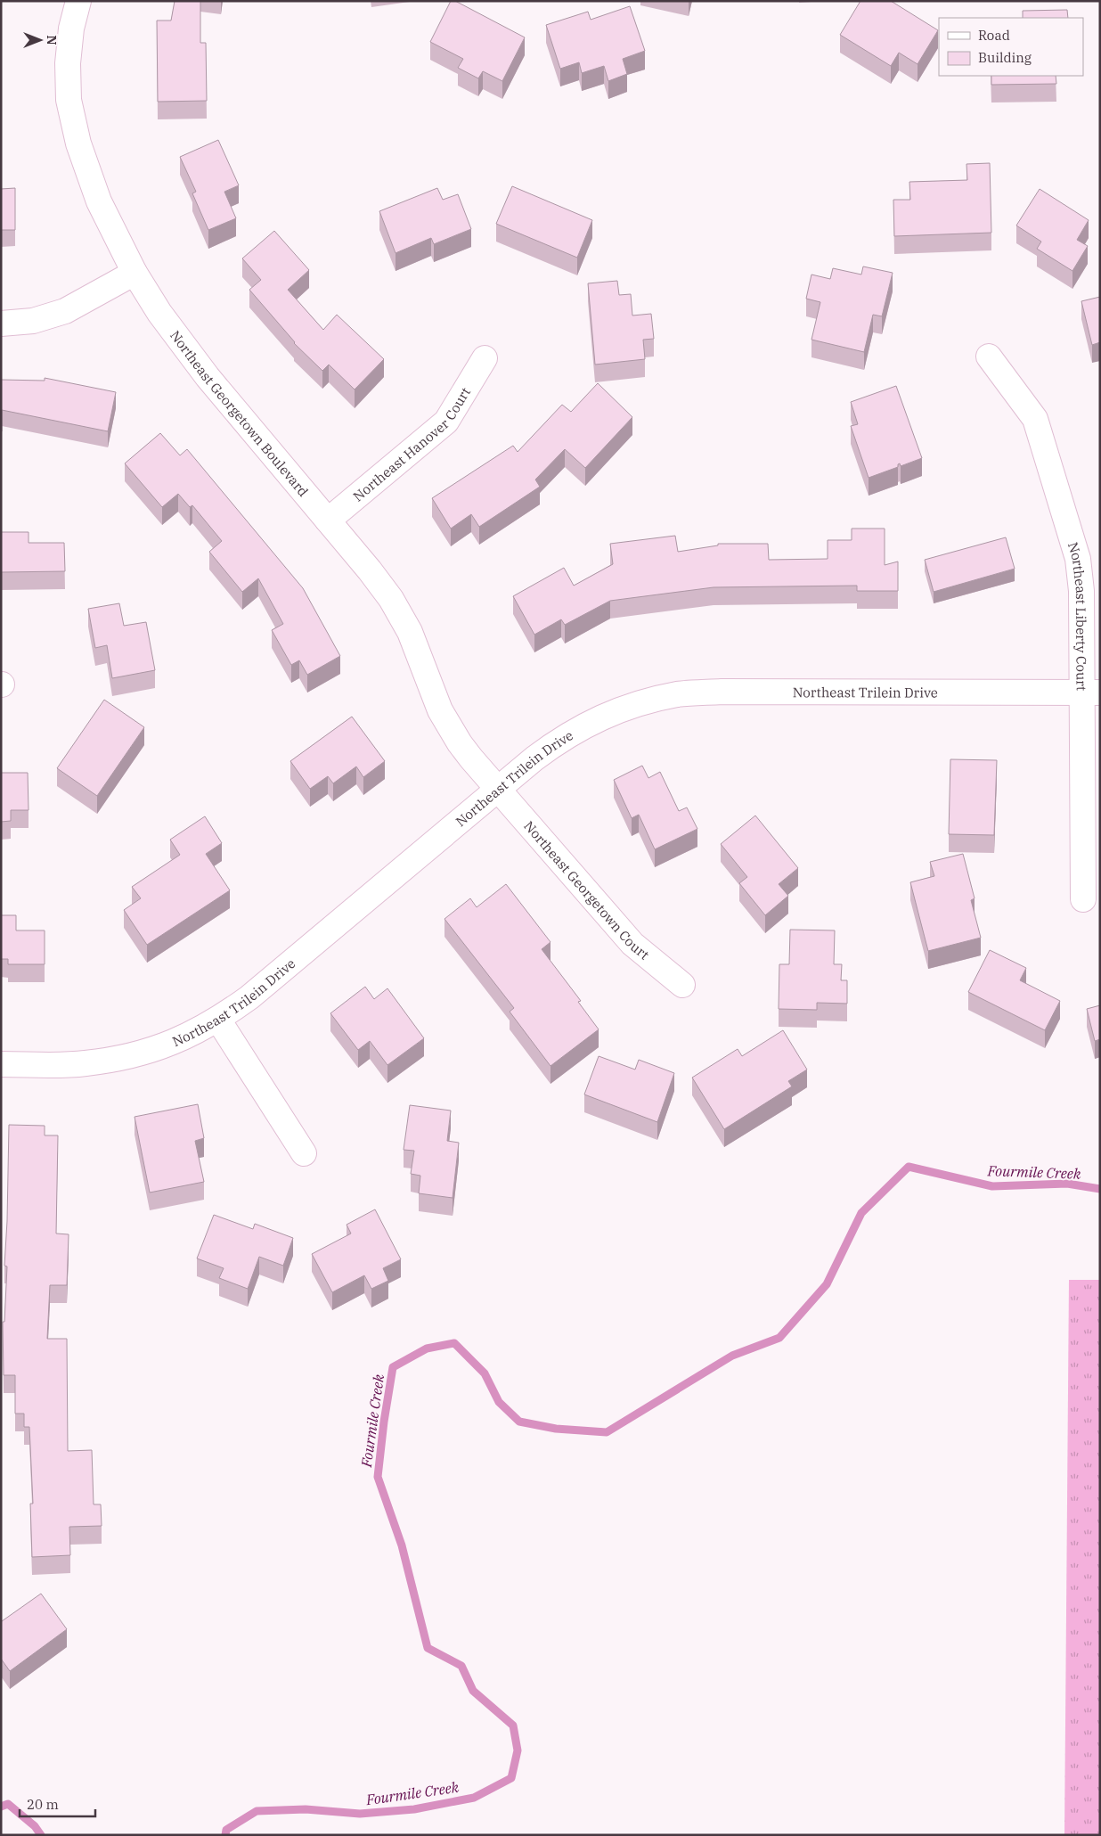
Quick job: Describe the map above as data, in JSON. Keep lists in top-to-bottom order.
{
  "streets": {
    "street": [
      "Northeast Georgetown Boulevard",
      "Northeast Hanover Court",
      "Northeast Liberty Court",
      "Northeast Trilein Drive",
      "Northeast Georgetown Court"
    ]
  },
  "crossings": [
    ["Northeast Georgetown Boulevard", "Northeast Hanover Court"],
    ["Northeast Georgetown Boulevard", "Northeast Trilein Drive"],
    ["Northeast Georgetown Boulevard", "Northeast Georgetown Court"],
    ["Northeast Liberty Court", "Northeast Trilein Drive"],
    ["Northeast Trilein Drive", "Northeast Georgetown Court"]
  ],
  "water": ["Fourmile Creek"],
  "legend": ["Road", "Building"],
  "scale_bar": "20 m",
  "north": "right"
}
